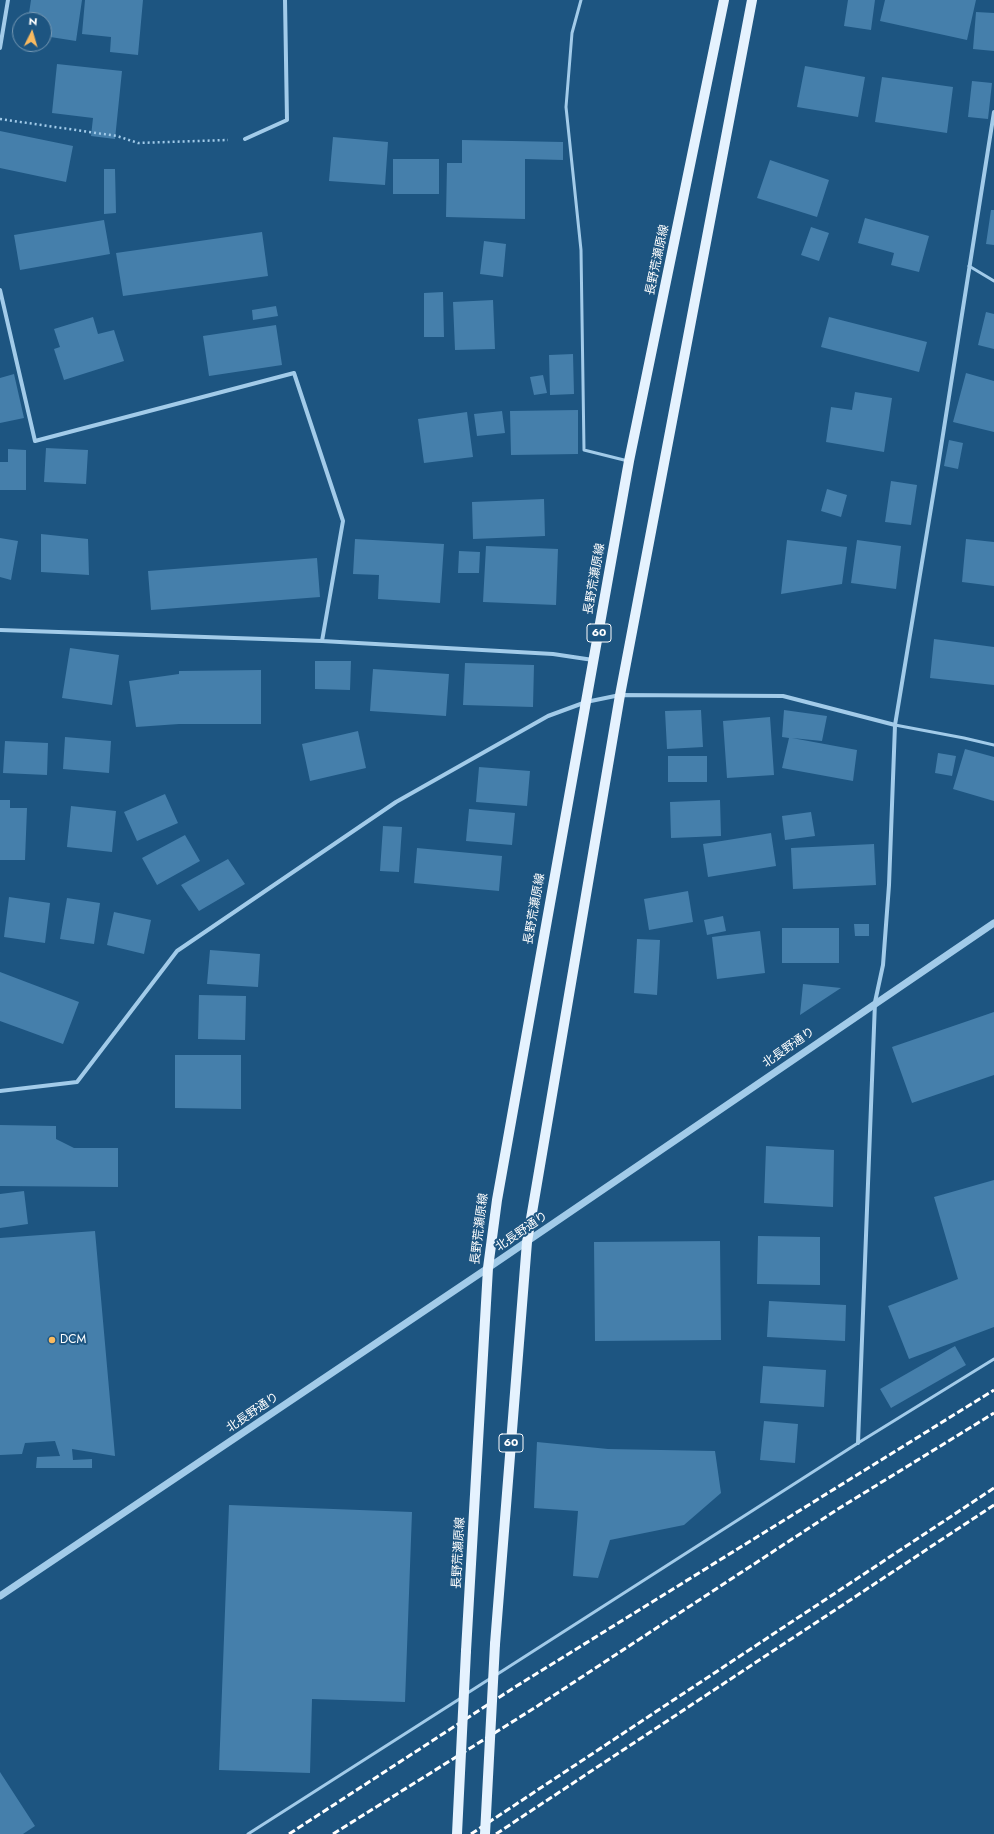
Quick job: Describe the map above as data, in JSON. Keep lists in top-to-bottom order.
{
  "streets": {
    "main road": ["長野荒瀬原線", "60"],
    "street": ["北長野通り"]
  },
  "crossings": [
    ["長野荒瀬原線", "北長野通り"],
    ["60", "北長野通り"]
  ],
  "places": ["DCM"],
  "north": "top"
}
